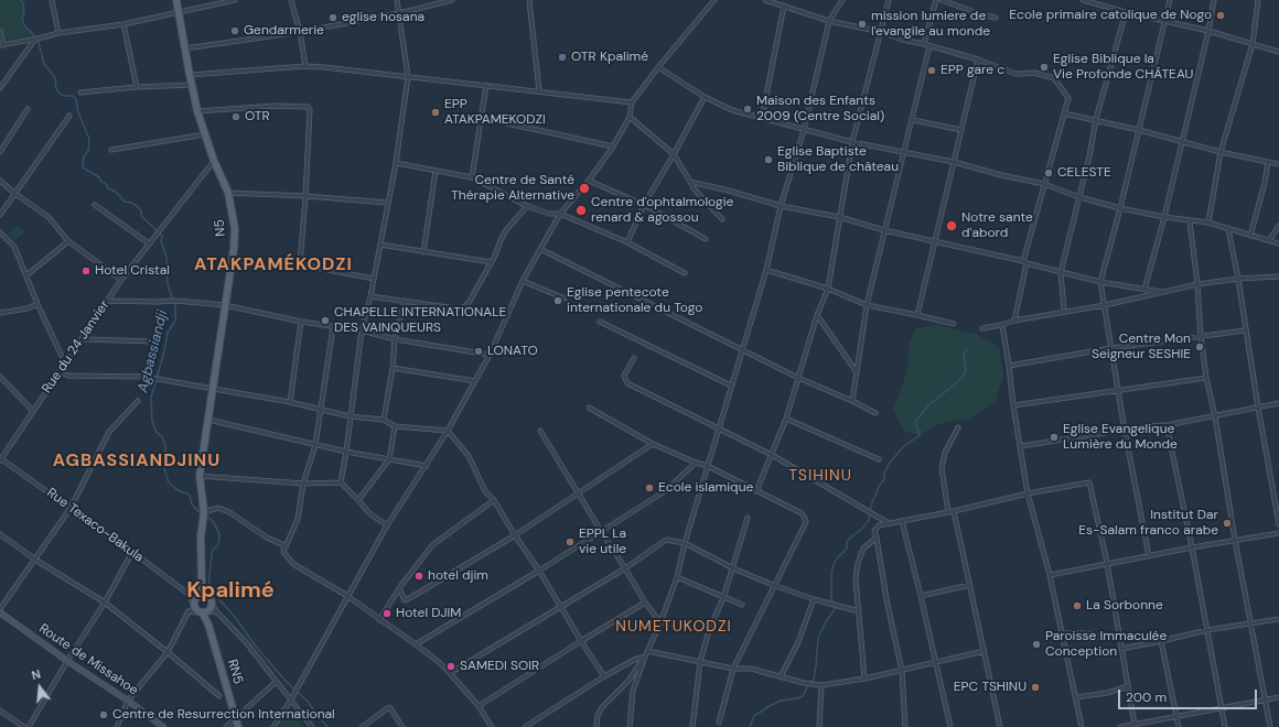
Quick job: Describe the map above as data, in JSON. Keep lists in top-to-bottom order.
{
  "streets": {
    "main road": ["N5", "Route de Missahoe", "RN5"],
    "street": ["Rue du 24 Janvier", "Rue Texaco-Bakula"]
  },
  "crossings": [
    ["N5", "Rue du 24 Janvier"],
    ["N5", "RN5"],
    ["Rue du 24 Janvier", "Rue Texaco-Bakula"]
  ],
  "districts": [
    "ATAKPAMÉKODZI",
    "AGBASSIANDJINU",
    "TSIHINU",
    "Kpalimé",
    "NUMETUKODZI"
  ],
  "water": ["Agbassiandji"],
  "places": [
    "Ecole primaire catolique de Nogo",
    "eglise hosana",
    "mission lumiere de l'evangile au monde",
    "Gendarmerie",
    "OTR Kpalimé",
    "Eglise Biblique la Vie Profonde CHÂTEAU",
    "EPP gare c",
    "Maison des Enfants 2009 (Centre Social)",
    "EPP ATAKPAMEKODZI",
    "OTR",
    "Eglise Baptiste Biblique de château",
    "CELESTE",
    "Centre de Santé Thérapie Alternative",
    "Centre d'ophtalmologie renard & agossou",
    "Notre sante d'abord",
    "Hotel Cristal",
    "Eglise pentecote internationale du Togo",
    "CHAPELLE INTERNATIONALE DES VAINQUEURS",
    "Centre Mon Seigneur SESHIE",
    "LONATO",
    "Eglise Evangelique Lumière du Monde",
    "Ecole islamique",
    "Institut Dar Es-Salam franco arabe",
    "EPPL La vie utile",
    "hotel djim",
    "La Sorbonne",
    "Hotel DJIM",
    "Paroisse Immaculée Conception",
    "SAMEDI SOIR",
    "EPC TSHINU",
    "Centre de Resurrection International"
  ],
  "scale_bar": "200 m",
  "north": "top"
}
